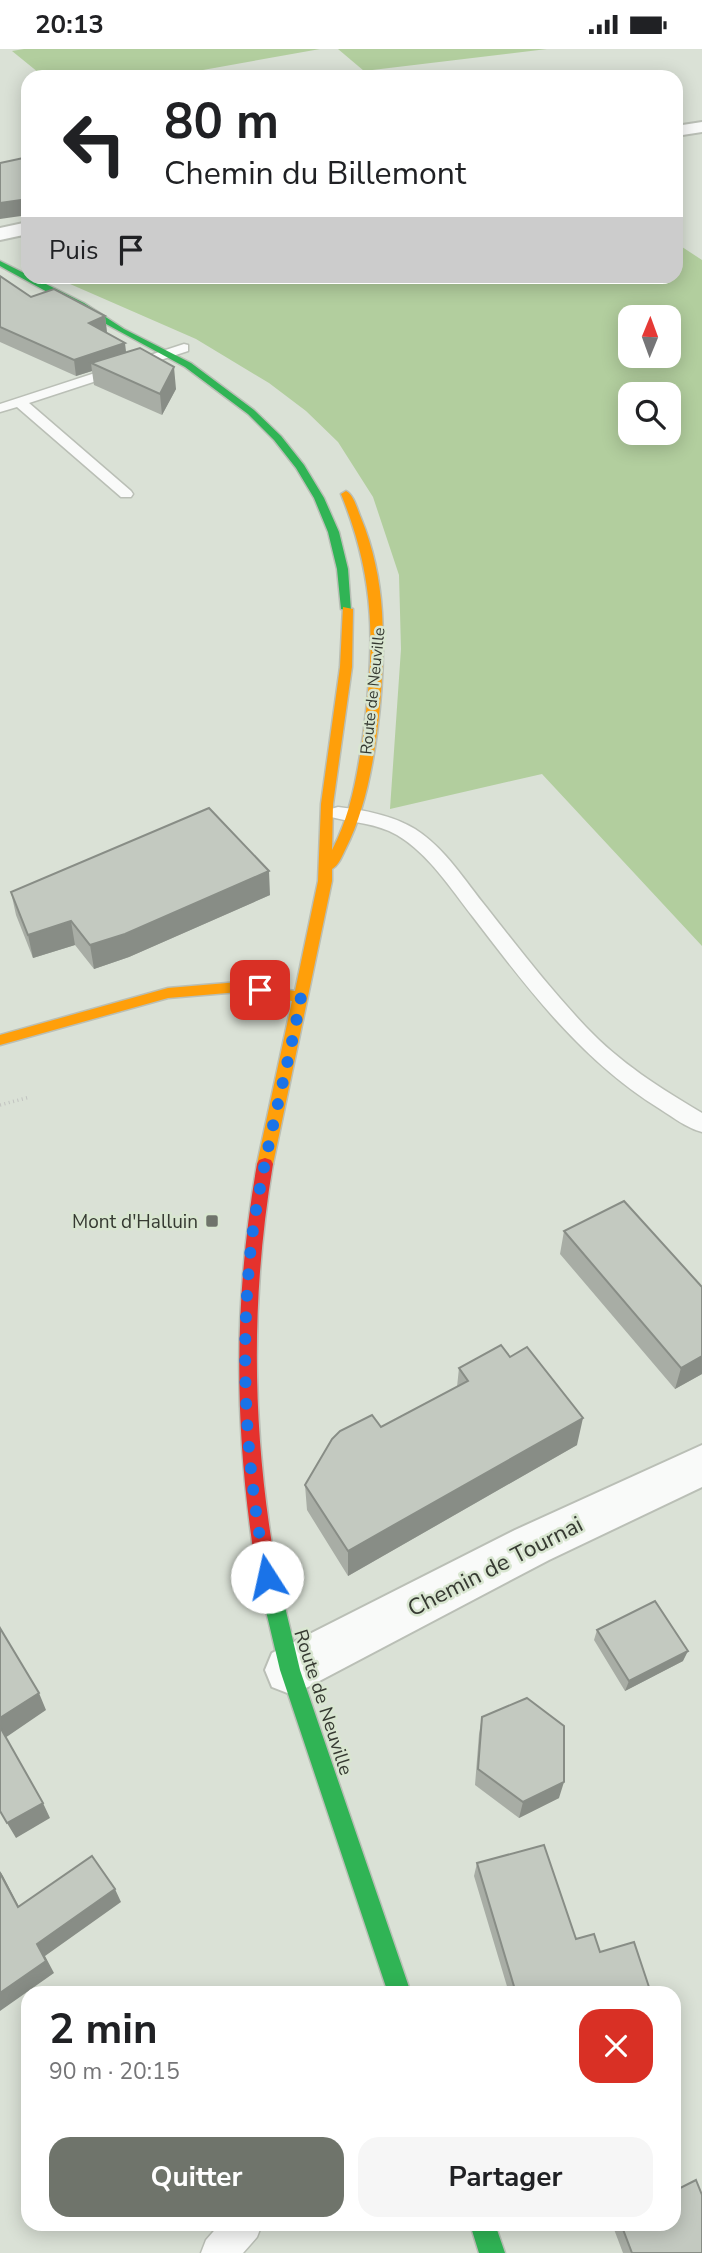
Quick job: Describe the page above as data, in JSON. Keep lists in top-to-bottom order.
{
  "streets": {
    "main road": ["Route de Neuville"],
    "street": ["Chemin de Tournai"]
  },
  "crossings": [
    ["Route de Neuville", "Chemin de Tournai"]
  ],
  "places": {
    "transit": ["Mont d'Halluin"]
  },
  "north": "top",
  "page": {
    "status": "20:13",
    "turn": ["80 m", "Chemin du Billemont"],
    "then": "Puis",
    "heading": ["2 min", "90 m · 20:15"],
    "buttons": ["Quitter", "Partager"]
  }
}
